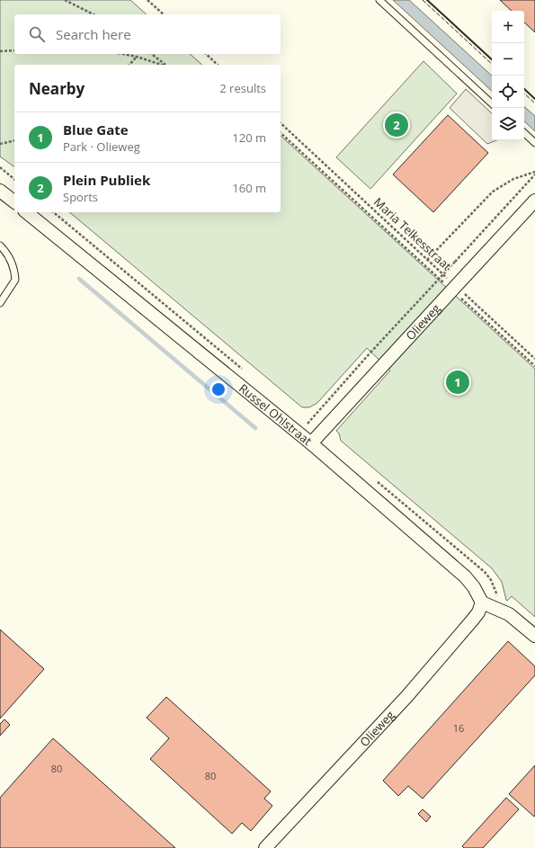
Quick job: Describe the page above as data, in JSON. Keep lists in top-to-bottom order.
{
  "streets": {
    "street": ["Olieweg", "Russel Ohlstraat"],
    "path": ["Maria Telkesstraat"]
  },
  "crossings": [
    ["Olieweg", "Russel Ohlstraat"]
  ],
  "house_numbers": ["16", "80", "80"],
  "page": {
    "map_buttons": ["+", "−"],
    "search": "Search here",
    "heading": ["Nearby", "2 results"],
    "pins": ["2", "1"],
    "list": [
      {
        "mark": "1",
        "name": "Blue Gate",
        "note": "Park · Olieweg",
        "value": "120 m"
      },
      {
        "mark": "2",
        "name": "Plein Publiek",
        "note": "Sports",
        "value": "160 m"
      }
    ]
  }
}
